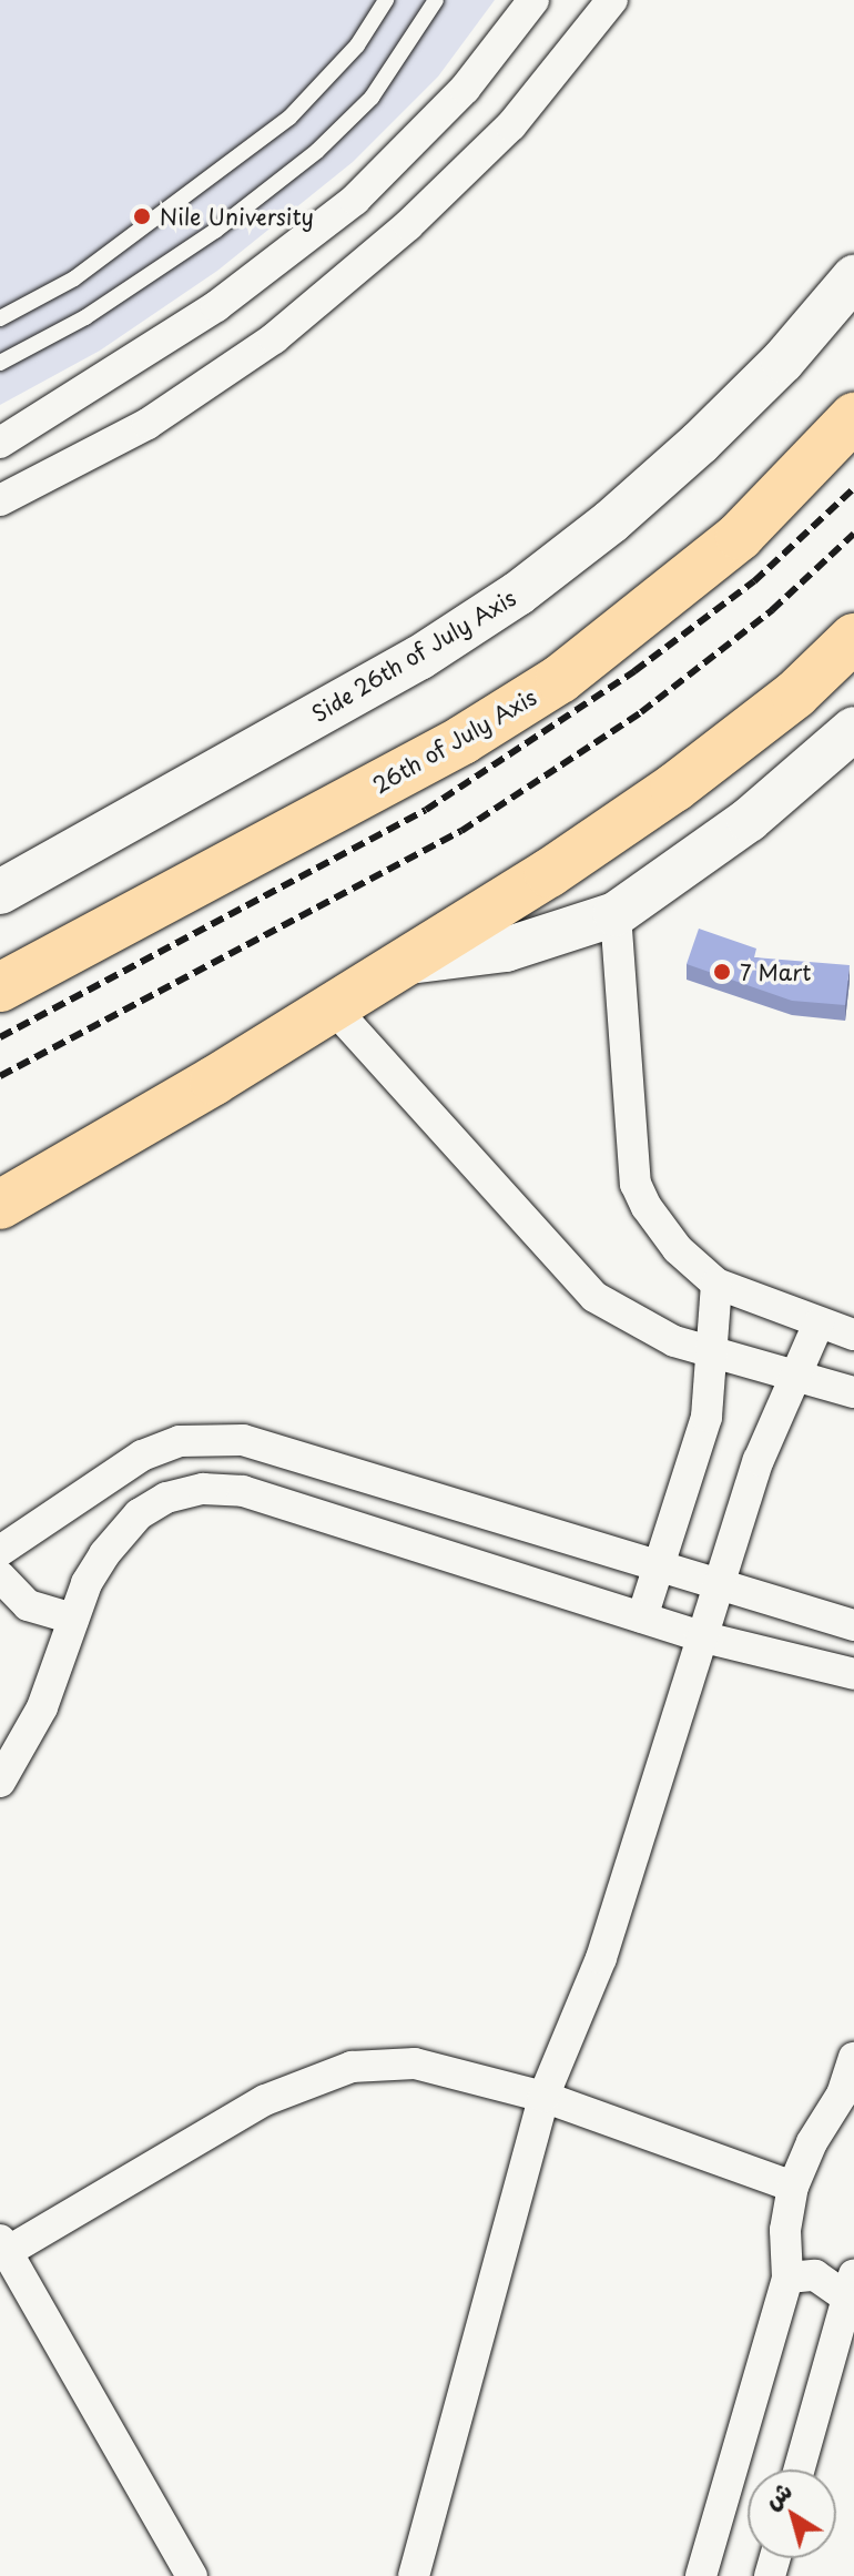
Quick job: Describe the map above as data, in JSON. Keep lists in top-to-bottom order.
{
  "streets": {
    "highway": ["26th of July Axis"],
    "main road": ["Side 26th of July Axis"]
  },
  "places": ["Nile University", "7 Mart"],
  "north": "top left"
}
